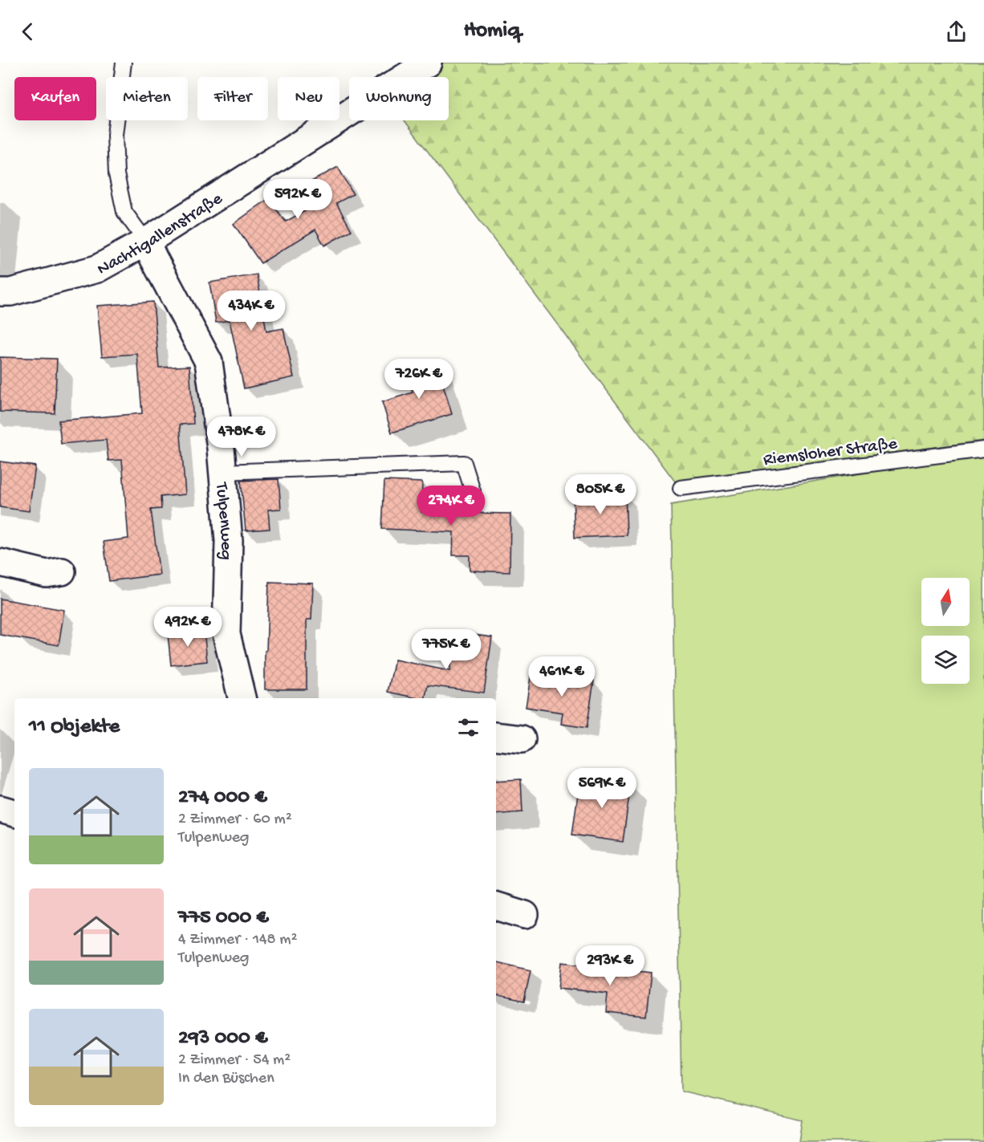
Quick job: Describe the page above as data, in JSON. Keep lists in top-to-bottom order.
{
  "streets": {
    "street": ["Nachtigallenstraße", "Tulpenweg"],
    "lane": ["Riemsloher Straße"]
  },
  "crossings": [
    ["Nachtigallenstraße", "Tulpenweg"]
  ],
  "north": "top",
  "page": {
    "header": "Homiq",
    "chip": [
      "Kaufen",
      "Mieten",
      "Filter",
      "Neu",
      "Wohnung"
    ],
    "price": [
      "592K €",
      "434K €",
      "726K €",
      "478K €",
      "805K €",
      "274K €",
      "492K €",
      "775K €",
      "461K €",
      "569K €",
      "293K €"
    ],
    "heading": "11 Objekte",
    "list": [
      {
        "name": "274 000 €",
        "note": "2 Zimmer · 60 m² · Tulpenweg"
      },
      {
        "name": "775 000 €",
        "note": "4 Zimmer · 148 m² · Tulpenweg"
      },
      {
        "name": "293 000 €",
        "note": "2 Zimmer · 54 m² · In den Büschen"
      }
    ]
  }
}
